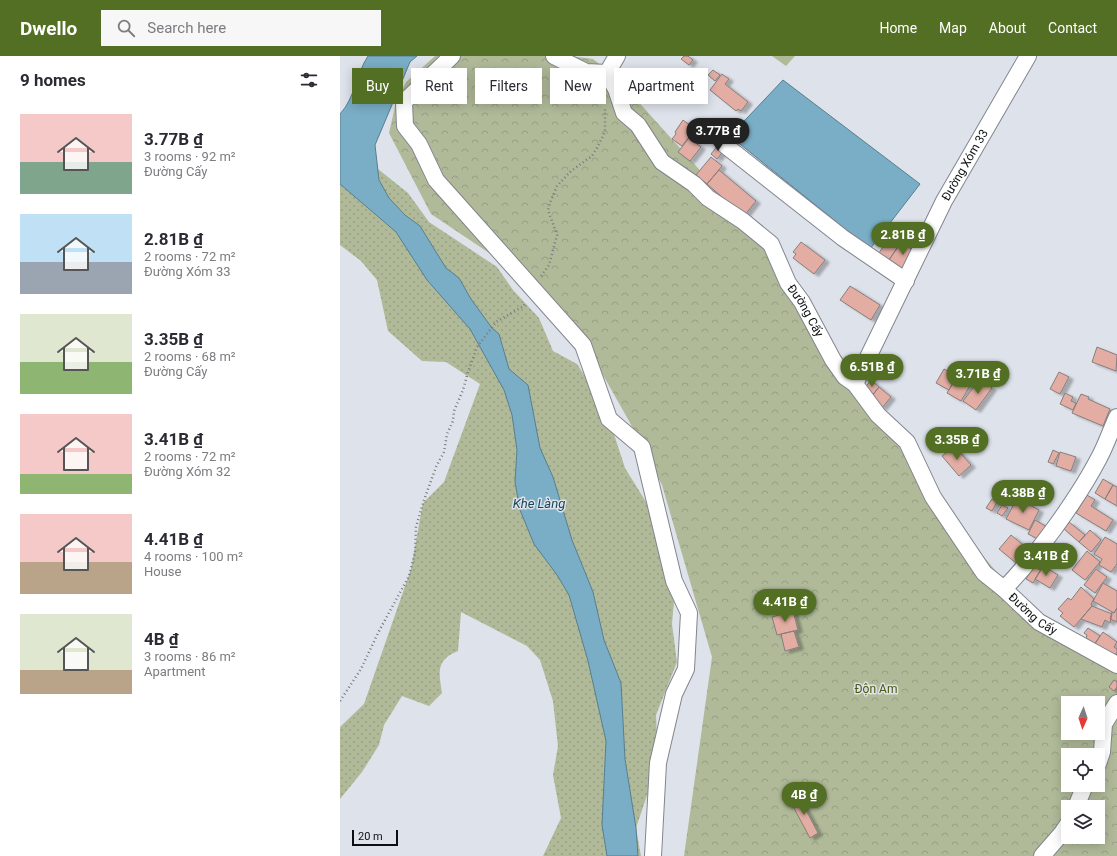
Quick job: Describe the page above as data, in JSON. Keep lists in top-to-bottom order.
{
  "streets": {
    "street": ["Đường Xóm 33", "Đường Cấy"]
  },
  "crossings": [
    ["Đường Xóm 33", "Đường Cấy"]
  ],
  "water": ["Khe Làng"],
  "parks": ["Độn Am"],
  "scale_bar": "20 m",
  "north": "bottom",
  "page": {
    "header": "Dwello",
    "search": "Search here",
    "nav": [
      "Home",
      "Map",
      "About",
      "Contact"
    ],
    "heading": "9 homes",
    "chip": [
      "Buy",
      "Rent",
      "Filters",
      "New",
      "Apartment"
    ],
    "list": [
      {
        "name": "3.77B ₫",
        "note": "3 rooms · 92 m² · Đường Cấy"
      },
      {
        "name": "2.81B ₫",
        "note": "2 rooms · 72 m² · Đường Xóm 33"
      },
      {
        "name": "3.35B ₫",
        "note": "2 rooms · 68 m² · Đường Cấy"
      },
      {
        "name": "3.41B ₫",
        "note": "2 rooms · 72 m² · Đường Xóm 32"
      },
      {
        "name": "4.41B ₫",
        "note": "4 rooms · 100 m² · House"
      },
      {
        "name": "4B ₫",
        "note": "3 rooms · 86 m² · Apartment"
      }
    ],
    "price": [
      "3.77B ₫",
      "2.81B ₫",
      "6.51B ₫",
      "3.71B ₫",
      "3.35B ₫",
      "4.38B ₫",
      "3.41B ₫",
      "4.41B ₫",
      "4B ₫"
    ],
    "scale": "20 m"
  }
}
